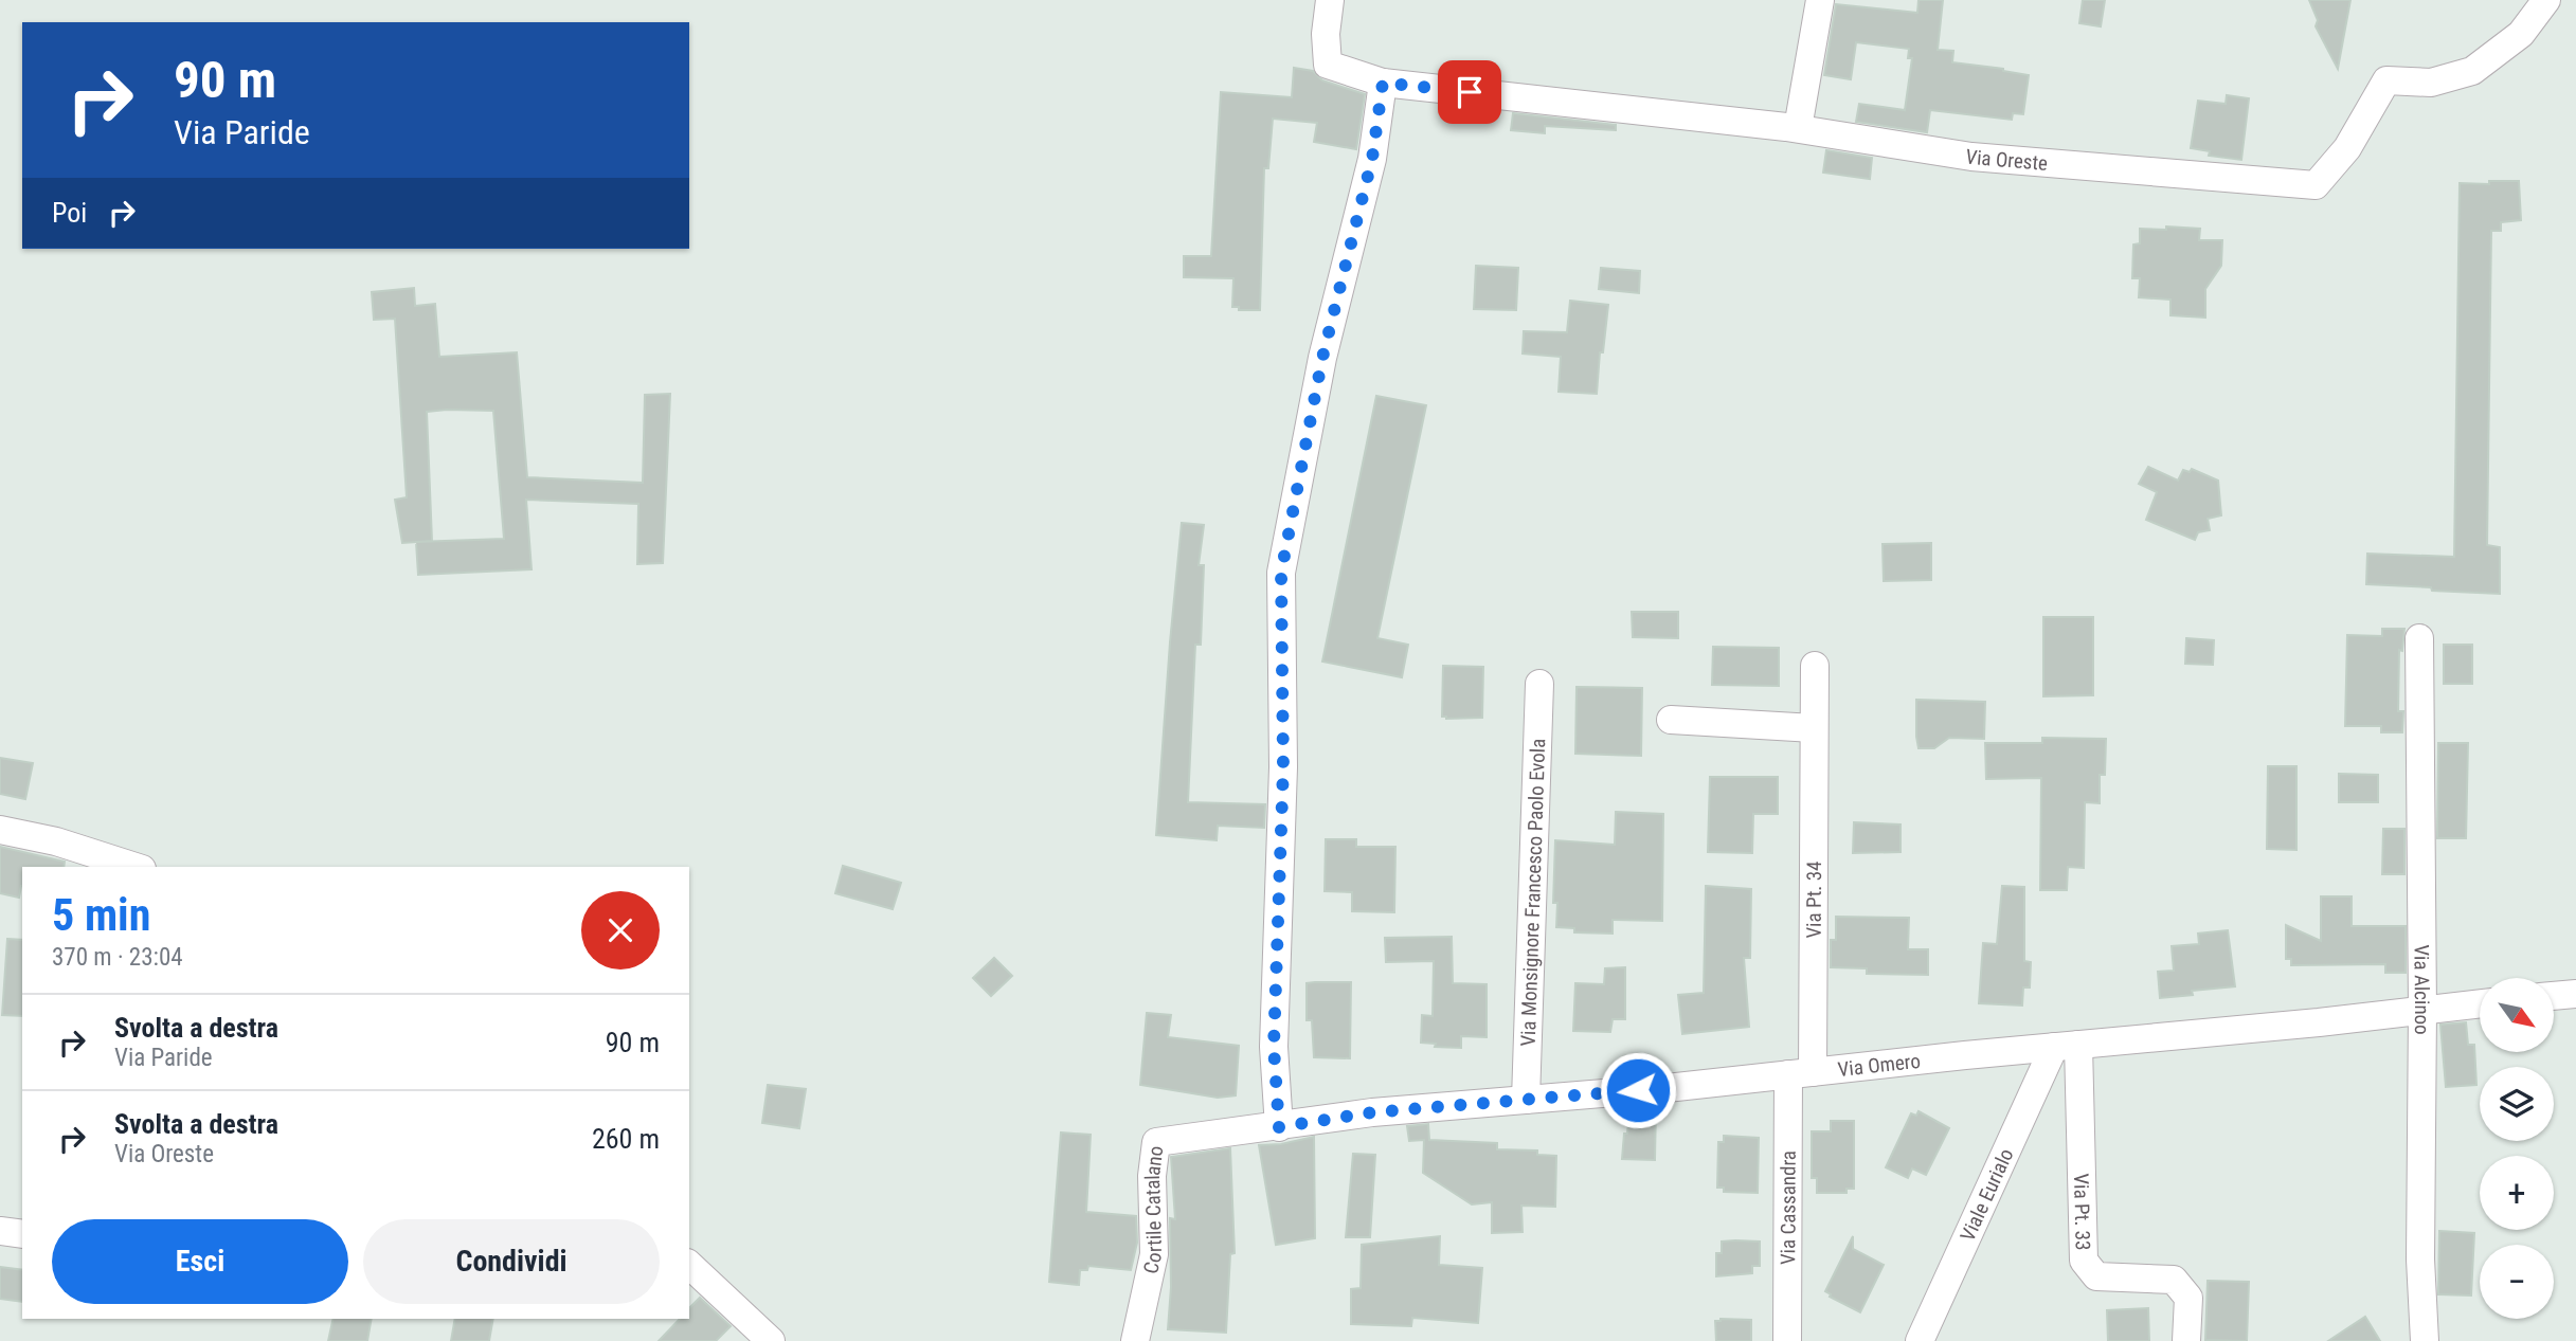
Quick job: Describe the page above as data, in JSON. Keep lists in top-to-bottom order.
{
  "streets": {
    "street": [
      "Via Oreste",
      "Via Monsignore Francesco Paolo Evola",
      "Via Pt. 34",
      "Via Alcinoo",
      "Via Omero",
      "Viale Eurialo",
      "Via Cassandra",
      "Via Pt. 33",
      "Cortile Catalano"
    ]
  },
  "crossings": [
    ["Via Monsignore Francesco Paolo Evola", "Via Omero"],
    ["Via Pt. 34", "Via Omero"],
    ["Via Pt. 34", "Via Cassandra"],
    ["Via Alcinoo", "Via Omero"],
    ["Via Omero", "Viale Eurialo"],
    ["Via Omero", "Via Cassandra"],
    ["Via Omero", "Via Pt. 33"],
    ["Via Omero", "Cortile Catalano"],
    ["Viale Eurialo", "Via Pt. 33"]
  ],
  "north": "bottom right",
  "page": {
    "turn": ["90 m", "Via Paride"],
    "then": "Poi",
    "heading": ["5 min", "370 m · 23:04"],
    "map_buttons": ["+", "−"],
    "list": [
      {
        "name": "Svolta a destra",
        "note": "Via Paride",
        "value": "90 m"
      },
      {
        "name": "Svolta a destra",
        "note": "Via Oreste",
        "value": "260 m"
      }
    ],
    "buttons": ["Esci", "Condividi"]
  }
}
